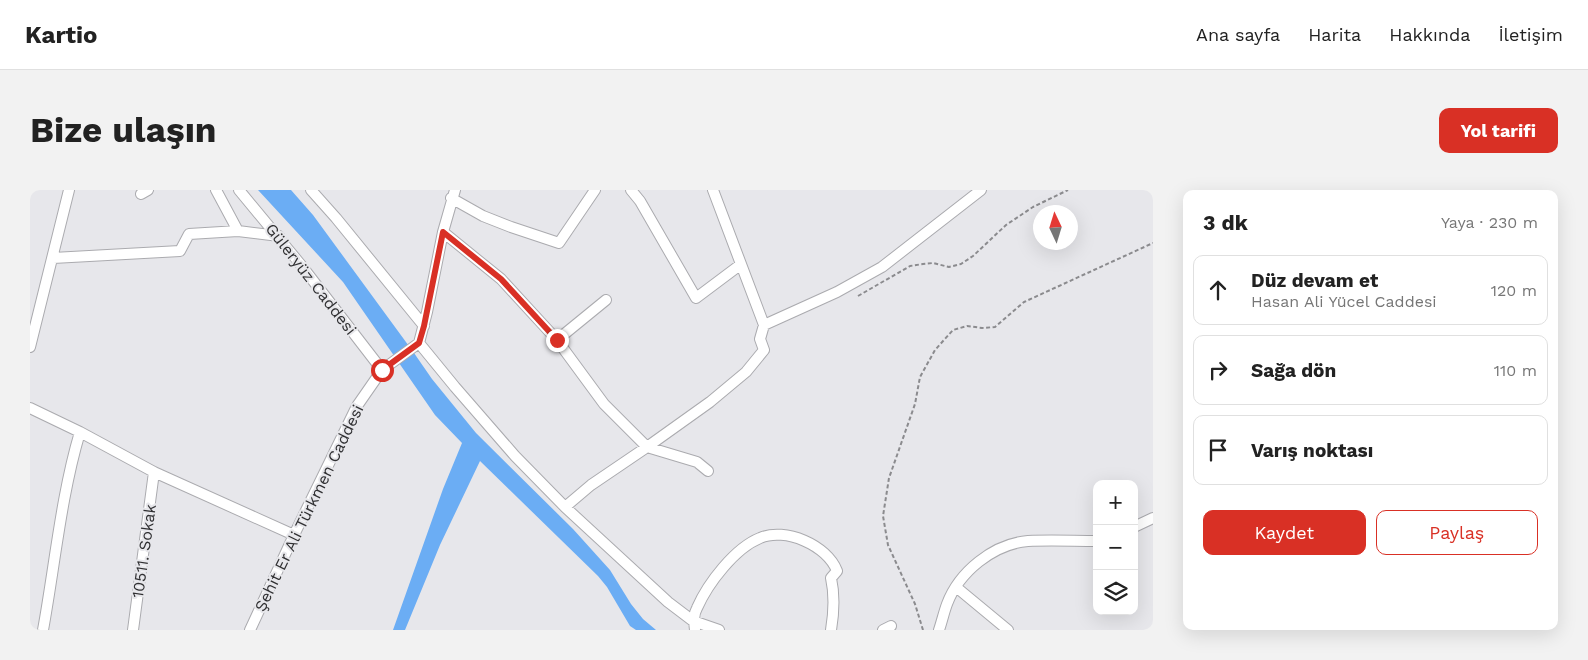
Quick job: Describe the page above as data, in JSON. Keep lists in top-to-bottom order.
{
  "streets": {
    "street": ["Güleryüz Caddesi", "Şehit Er Ali Türkmen Caddesi", "10511. Sokak"]
  },
  "crossings": [
    ["Güleryüz Caddesi", "Şehit Er Ali Türkmen Caddesi"]
  ],
  "north": "top",
  "page": {
    "header": "Kartio",
    "nav": [
      "Ana sayfa",
      "Harita",
      "Hakkında",
      "İletişim"
    ],
    "buttons": [
      "Yol tarifi",
      ["Kaydet", "Paylaş"]
    ],
    "title": "Bize ulaşın",
    "heading": ["3 dk", "Yaya · 230 m"],
    "list": [
      ["Düz devam et", "Hasan Ali Yücel Caddesi", "120 m"],
      ["Sağa dön", "110 m"],
      "Varış noktası"
    ],
    "map_buttons": ["+", "−"]
  }
}
